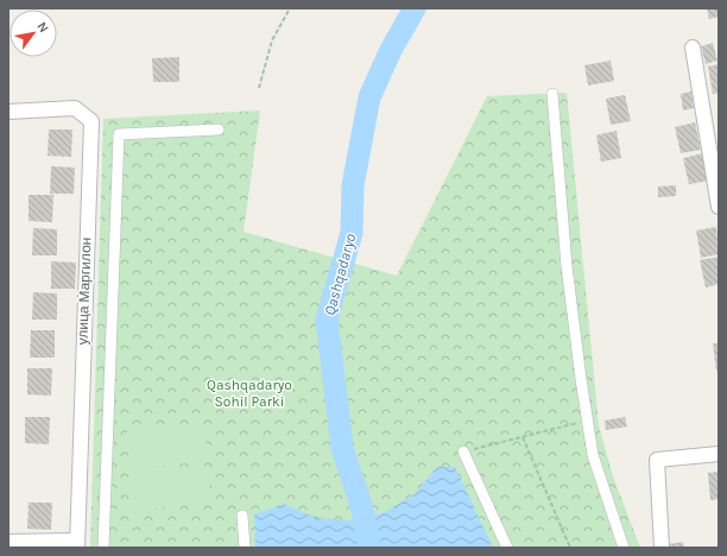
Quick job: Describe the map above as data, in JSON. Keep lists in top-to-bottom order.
{
  "streets": {
    "street": ["улица Маргилон"]
  },
  "water": ["Qashqadaryo"],
  "parks": ["Qashqadaryo Sohil Parki"],
  "north": "top right"
}
